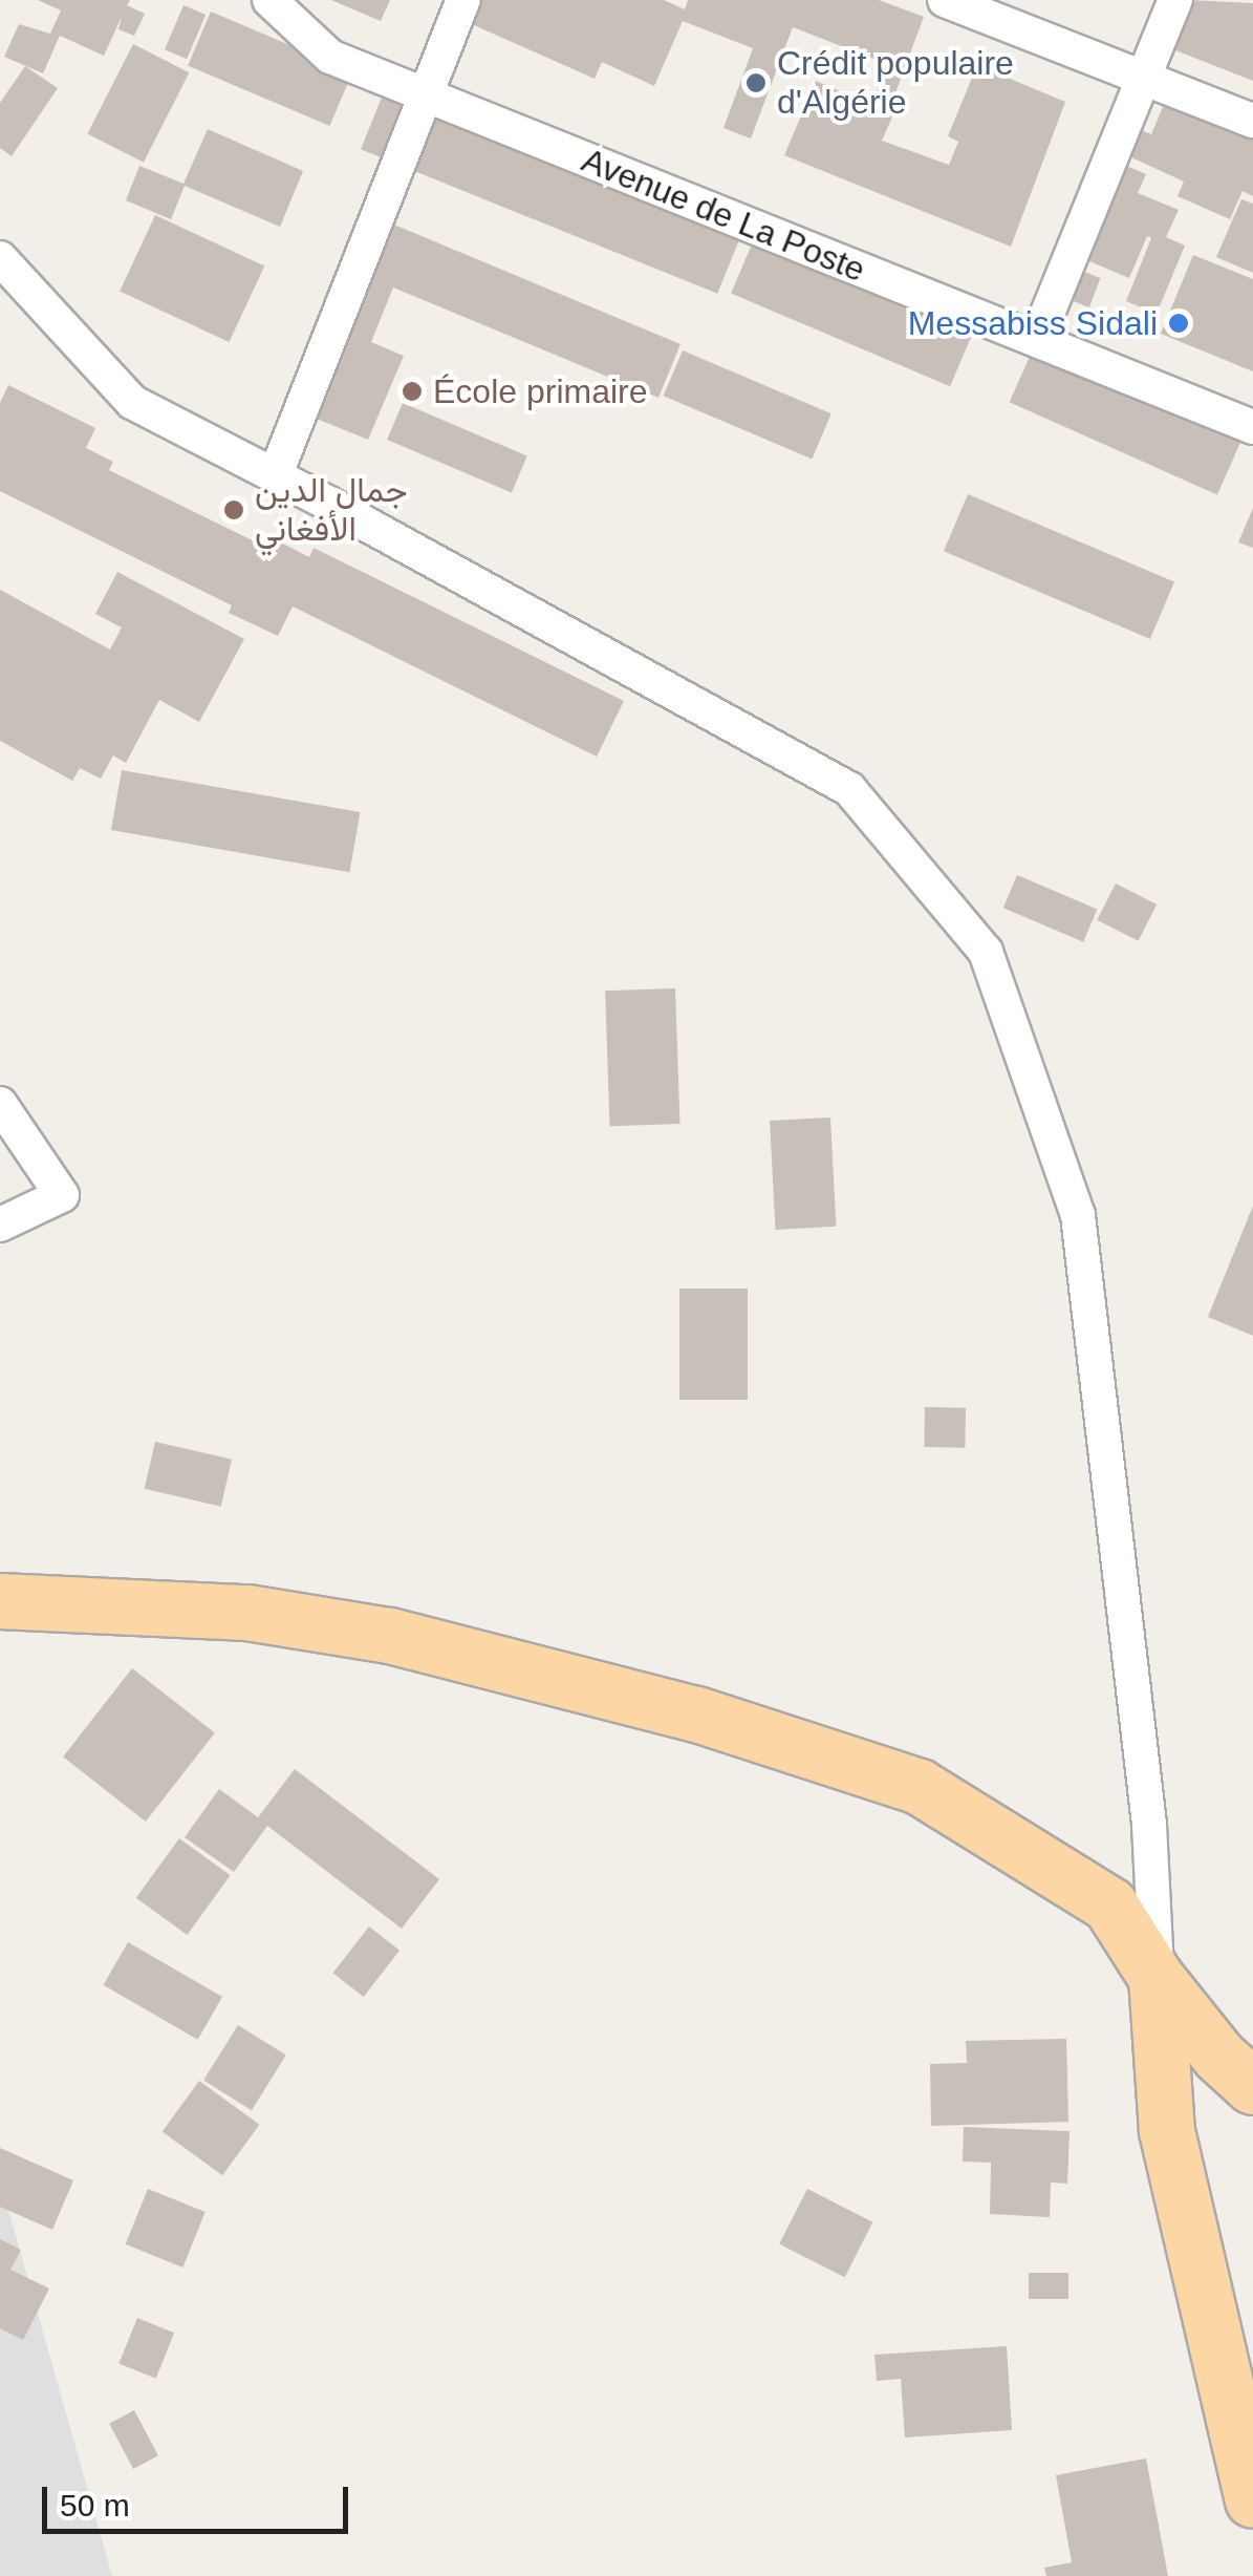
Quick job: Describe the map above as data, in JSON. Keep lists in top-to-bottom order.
{
  "streets": {
    "street": ["Avenue de La Poste"]
  },
  "places": [
    "Crédit populaire d'Algérie",
    "Messabiss Sidali",
    "École primaire",
    "جمال الدين الأفغاني"
  ],
  "scale_bar": "50 m"
}
